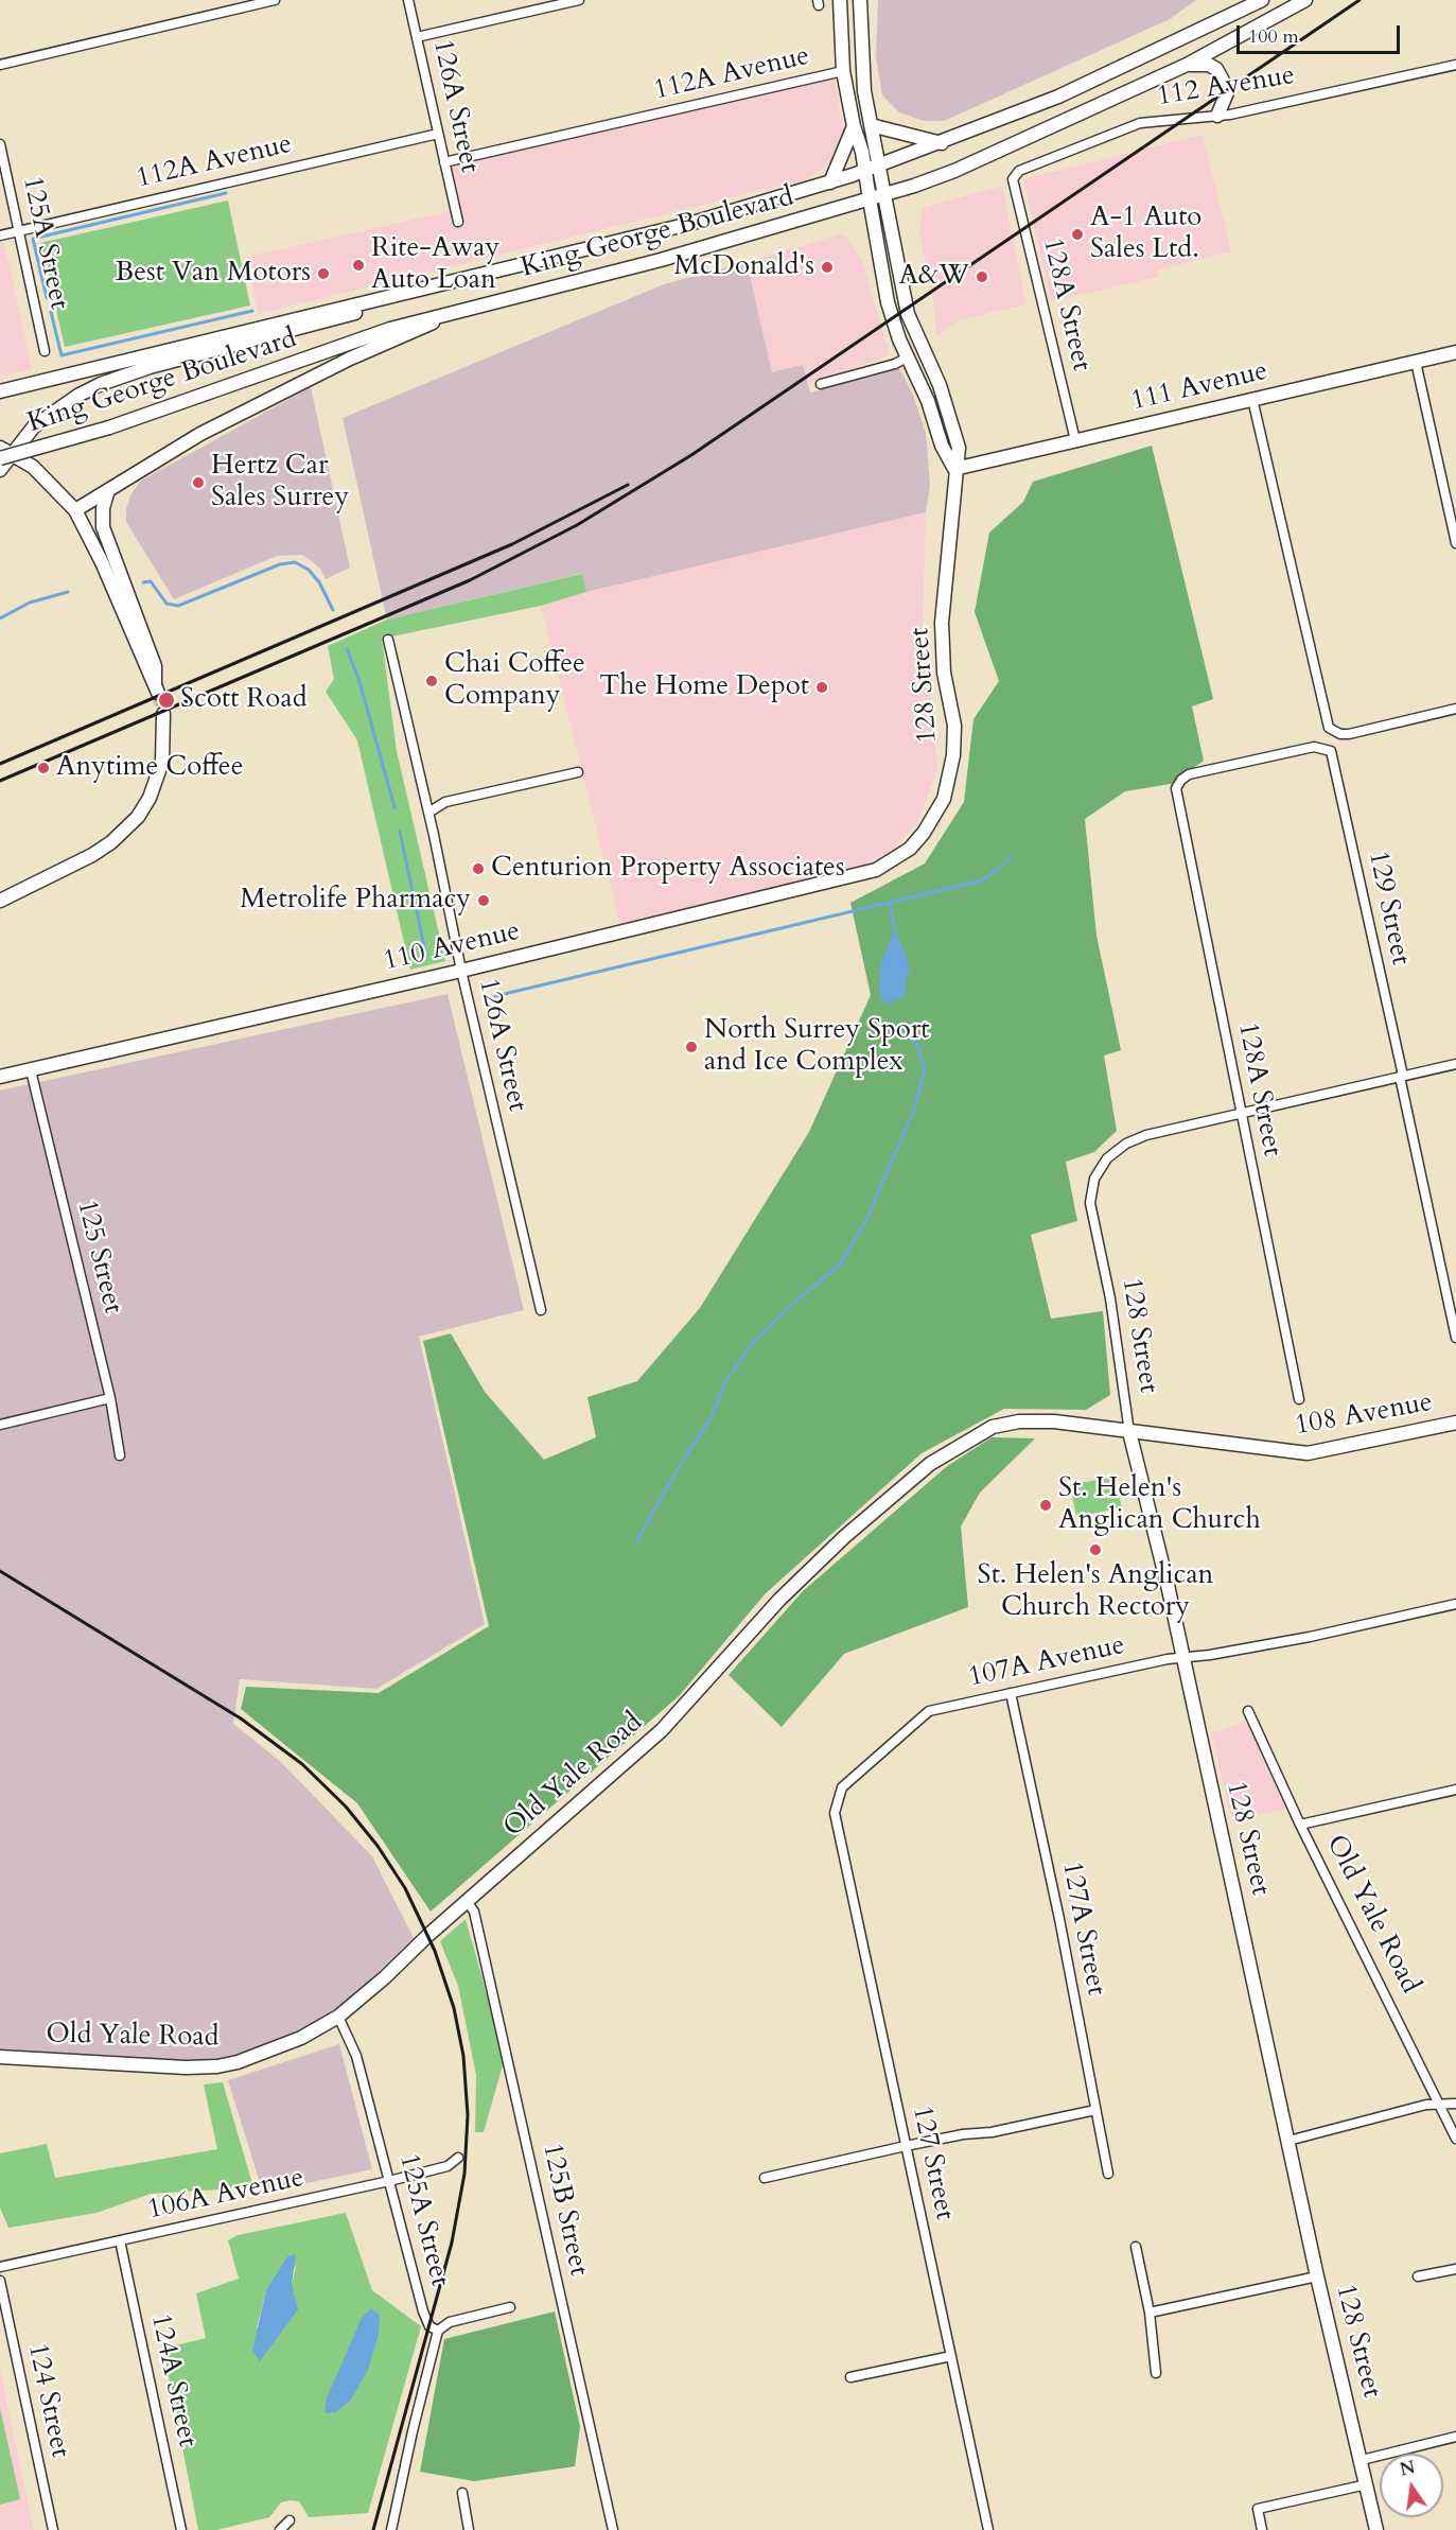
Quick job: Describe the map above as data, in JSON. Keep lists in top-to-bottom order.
{
  "streets": {
    "main road": [
      "King George Boulevard",
      "111 Avenue",
      "128 Street",
      "110 Avenue",
      "108 Avenue",
      "Old Yale Road"
    ],
    "street": [
      "112A Avenue",
      "112 Avenue",
      "126A Street",
      "125A Street",
      "128A Street",
      "129 Street",
      "125 Street",
      "107A Avenue",
      "127A Street",
      "127 Street",
      "106A Avenue",
      "125B Street",
      "124A Street",
      "124 Street"
    ]
  },
  "crossings": [
    ["112A Avenue", "126A Street"],
    ["112A Avenue", "125A Street"],
    ["112 Avenue", "128A Street"],
    ["126A Street", "110 Avenue"],
    ["King George Boulevard", "128 Street"],
    ["125A Street", "Old Yale Road"],
    ["125A Street", "106A Avenue"],
    ["128A Street", "111 Avenue"],
    ["128A Street", "128 Street"],
    ["128A Street", "129 Street"],
    ["111 Avenue", "128 Street"],
    ["128 Street", "110 Avenue"],
    ["128 Street", "108 Avenue"],
    ["128 Street", "107A Avenue"],
    ["128 Street", "Old Yale Road"],
    ["110 Avenue", "125 Street"],
    ["108 Avenue", "Old Yale Road"],
    ["107A Avenue", "127A Street"],
    ["107A Avenue", "127 Street"],
    ["Old Yale Road", "125B Street"],
    ["106A Avenue", "124A Street"]
  ],
  "places": [
    "A-1 Auto Sales Ltd.",
    "Rite-Away Auto Loan",
    "McDonald's",
    "Best Van Motors",
    "A&W",
    "Hertz Car Sales Surrey",
    "Chai Coffee Company",
    "The Home Depot",
    "Scott Road",
    "Anytime Coffee",
    "Centurion Property Associates",
    "Metrolife Pharmacy",
    "North Surrey Sport and Ice Complex",
    "St. Helen's Anglican Church",
    "St. Helen's Anglican Church Rectory"
  ],
  "scale_bar": "100 m",
  "north": "top"
}
